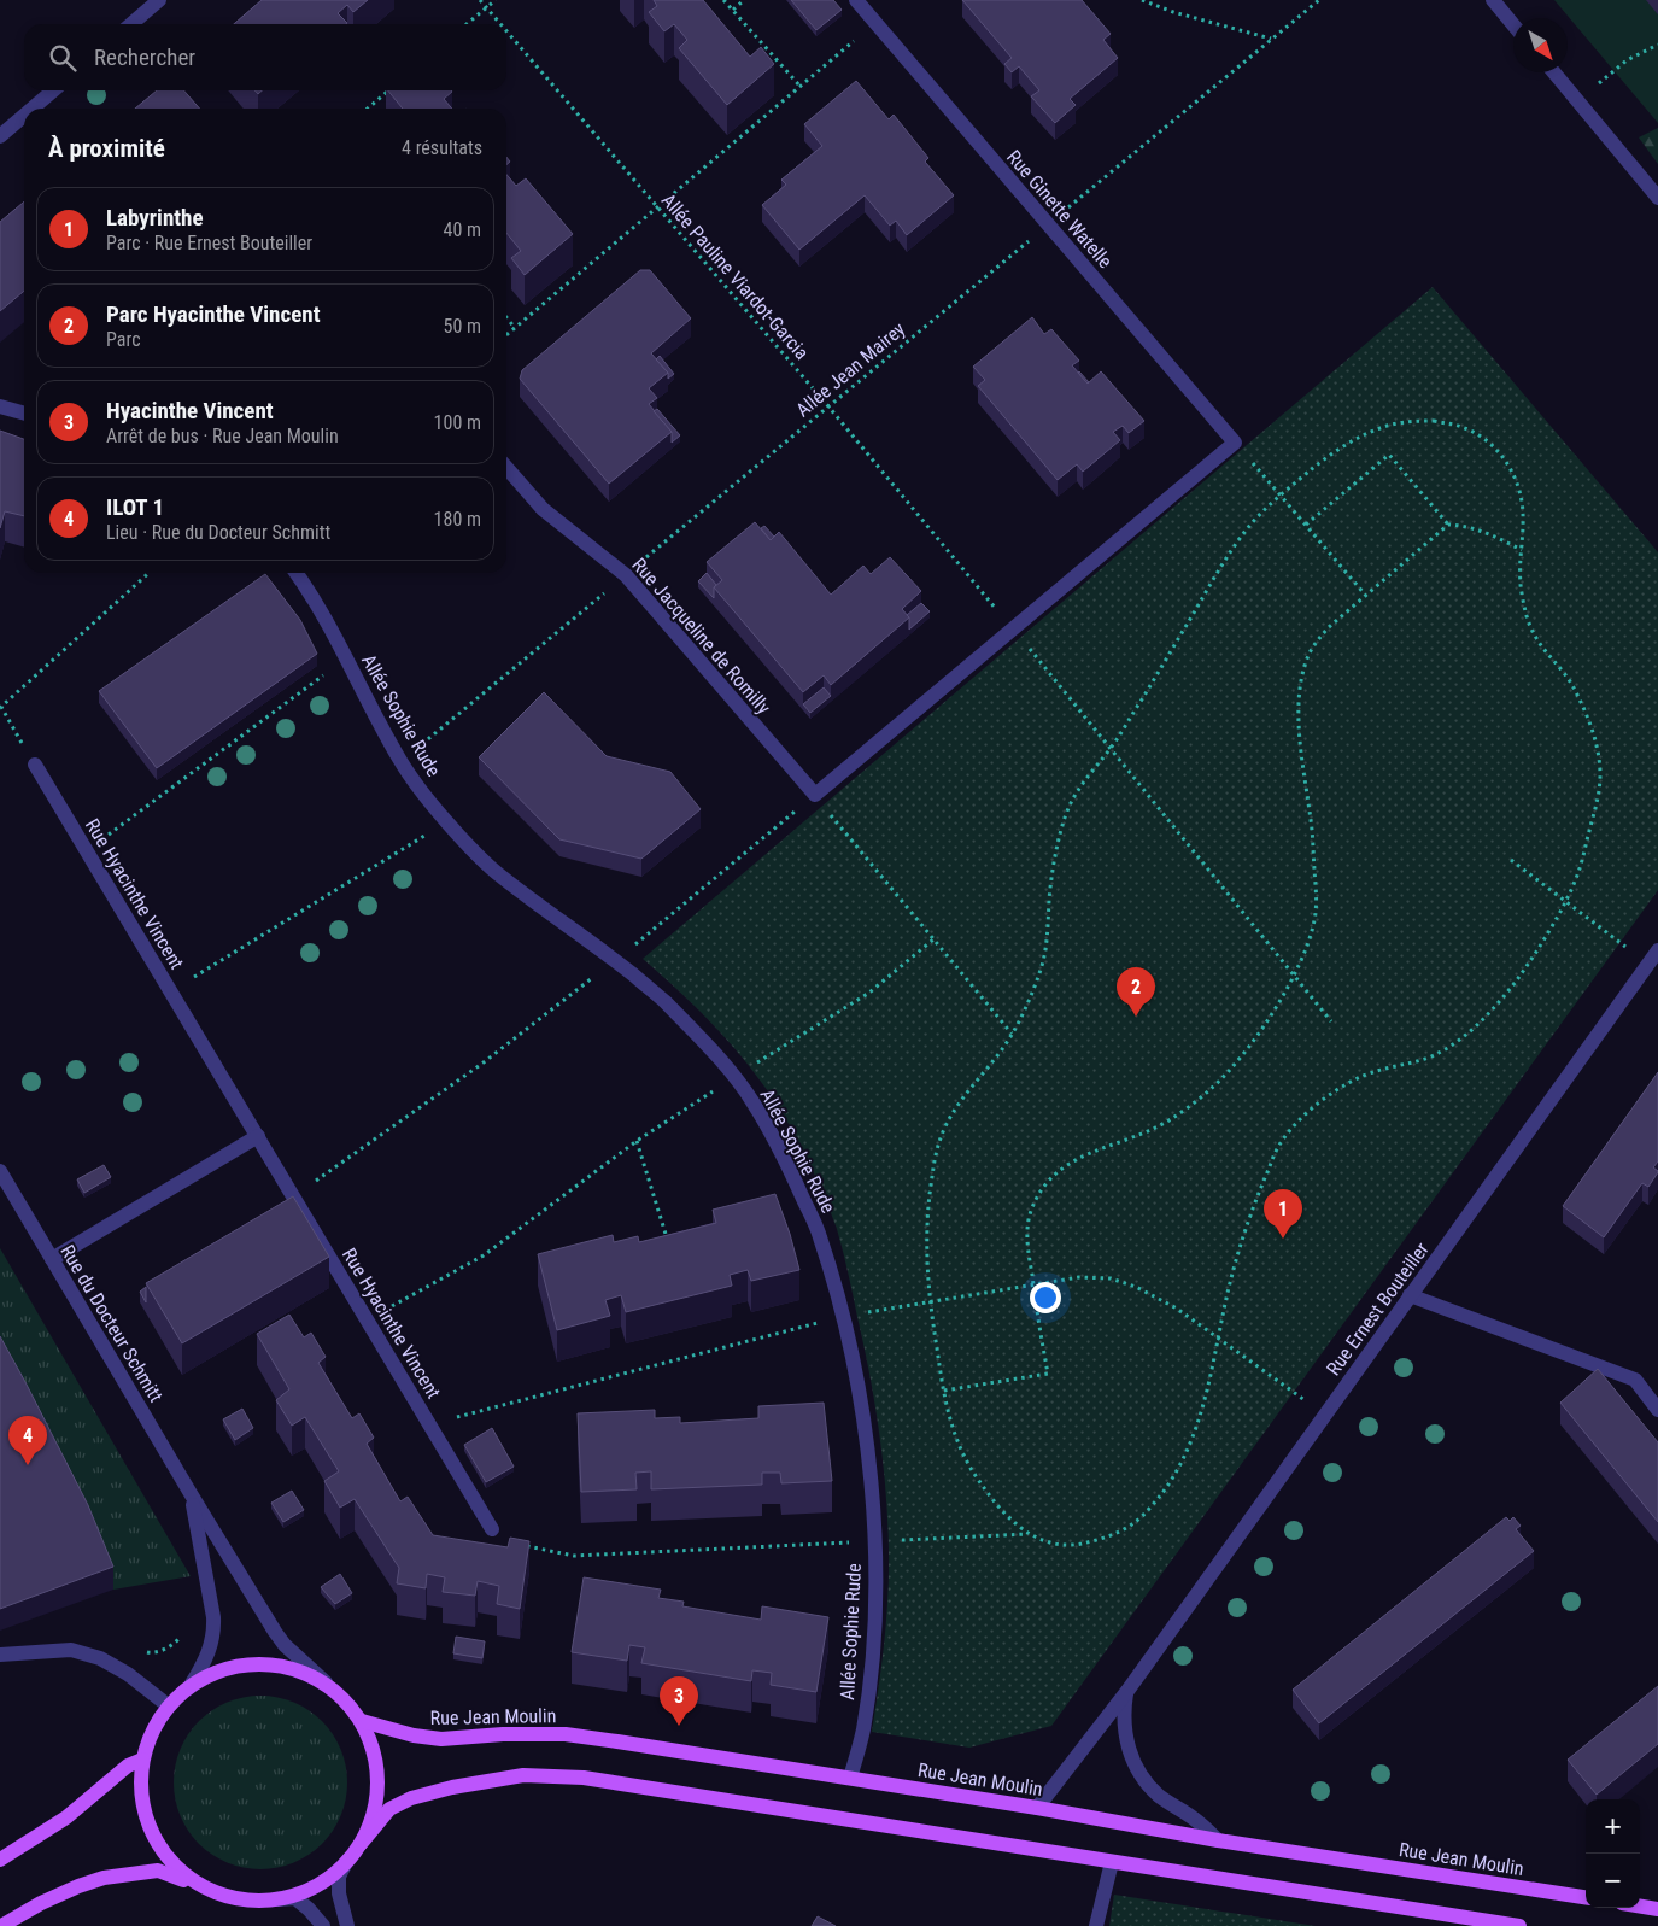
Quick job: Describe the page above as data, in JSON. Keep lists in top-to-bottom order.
{
  "streets": {
    "main road": ["Rue Jean Moulin"],
    "street": [
      "Rue Ginette Watelle",
      "Rue Jacqueline de Romilly",
      "Allée Sophie Rude",
      "Rue Hyacinthe Vincent",
      "Rue Ernest Bouteiller",
      "Rue du Docteur Schmitt"
    ],
    "path": ["Allée Pauline Viardot-Garcia", "Allée Jean Mairey"]
  },
  "crossings": [
    ["Rue Ginette Watelle", "Allée Jean Mairey"],
    ["Allée Pauline Viardot-Garcia", "Allée Jean Mairey"],
    ["Allée Jean Mairey", "Rue Jacqueline de Romilly"],
    ["Allée Jean Mairey", "Allée Sophie Rude"],
    ["Allée Sophie Rude", "Rue Jean Moulin"],
    ["Rue Ernest Bouteiller", "Rue Jean Moulin"]
  ],
  "north": "bottom right",
  "page": {
    "search": "Rechercher",
    "heading": ["À proximité", "4 résultats"],
    "list": [
      {
        "mark": "1",
        "name": "Labyrinthe",
        "note": "Parc · Rue Ernest Bouteiller",
        "value": "40 m"
      },
      {
        "mark": "2",
        "name": "Parc Hyacinthe Vincent",
        "note": "Parc",
        "value": "50 m"
      },
      {
        "mark": "3",
        "name": "Hyacinthe Vincent",
        "note": "Arrêt de bus · Rue Jean Moulin",
        "value": "100 m"
      },
      {
        "mark": "4",
        "name": "ILOT 1",
        "note": "Lieu · Rue du Docteur Schmitt",
        "value": "180 m"
      }
    ],
    "pins": [
      "2",
      "1",
      "4",
      "3"
    ],
    "map_buttons": ["+", "−"]
  }
}
